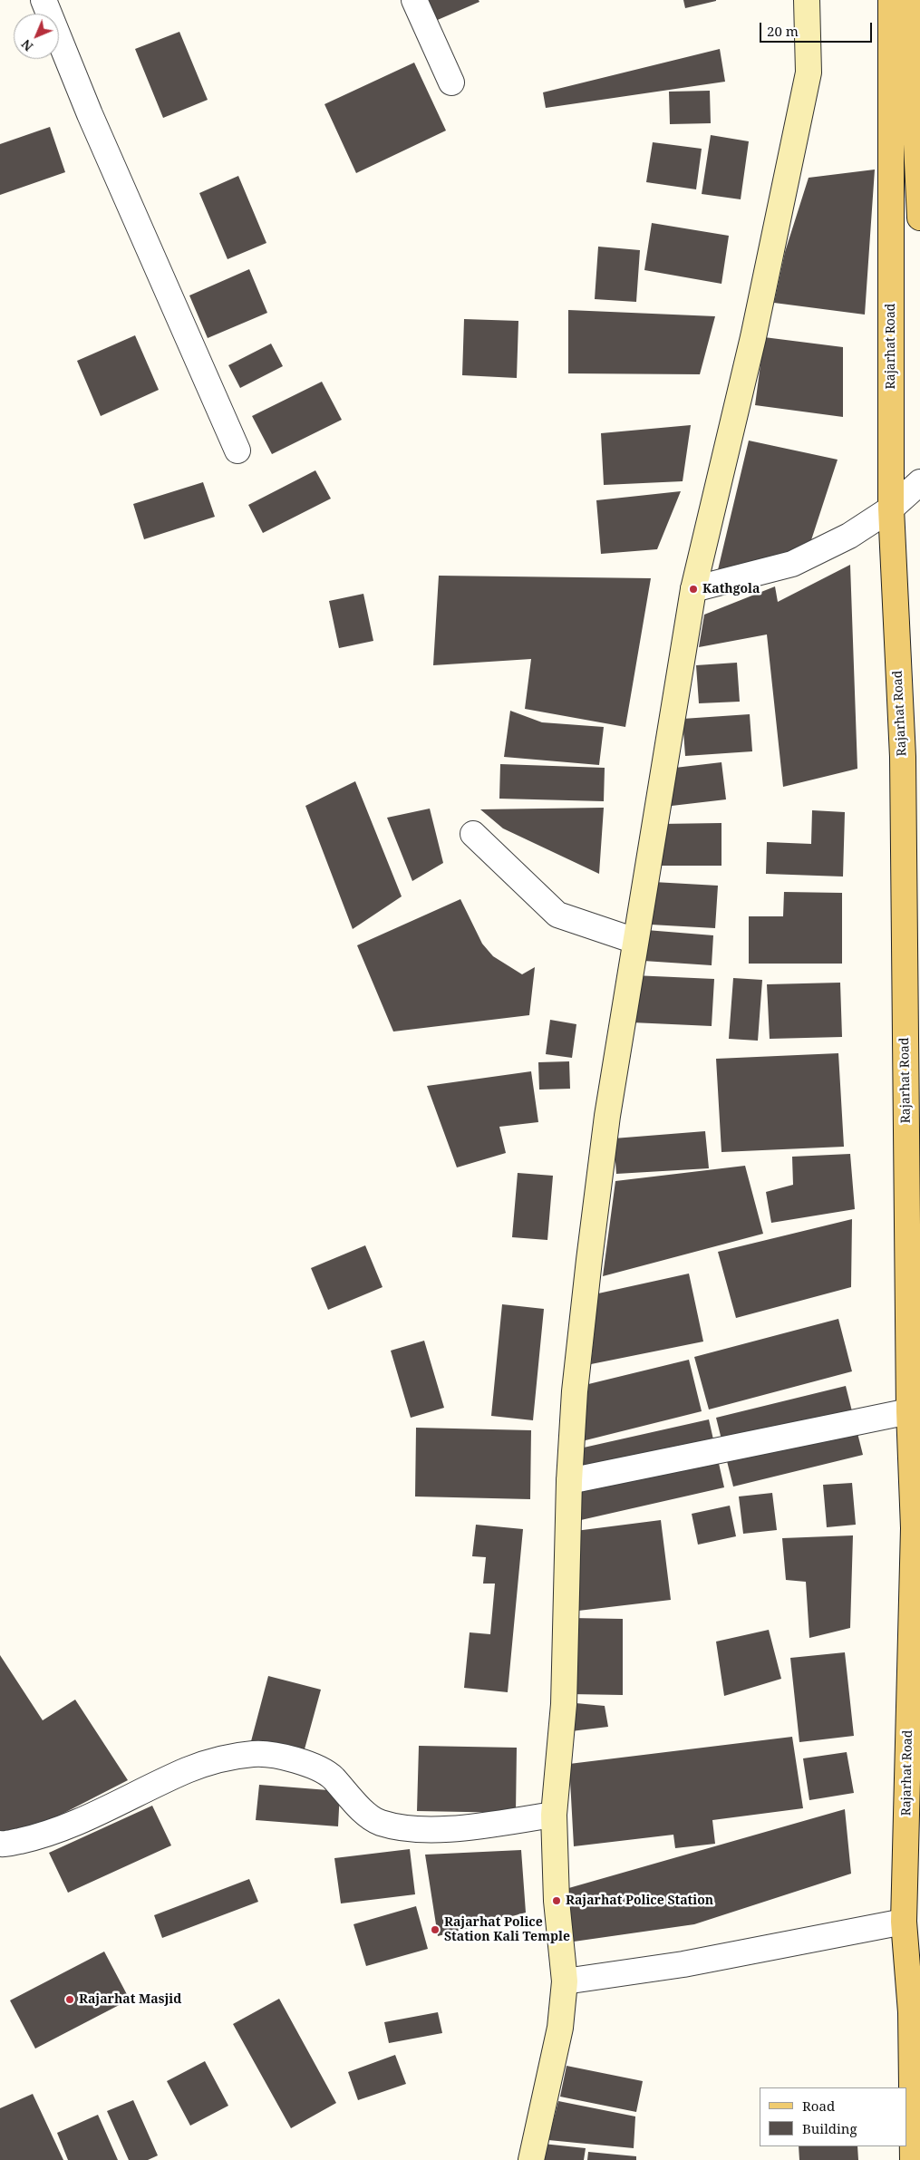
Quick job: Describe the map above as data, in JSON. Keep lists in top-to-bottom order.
{
  "streets": {
    "main road": ["Rajarhat Road"]
  },
  "places": [
    "Kathgola",
    "Rajarhat Police Station",
    "Rajarhat Police Station Kali Temple",
    "Rajarhat Masjid"
  ],
  "legend": ["Road", "Building"],
  "scale_bar": "20 m",
  "north": "bottom left"
}
